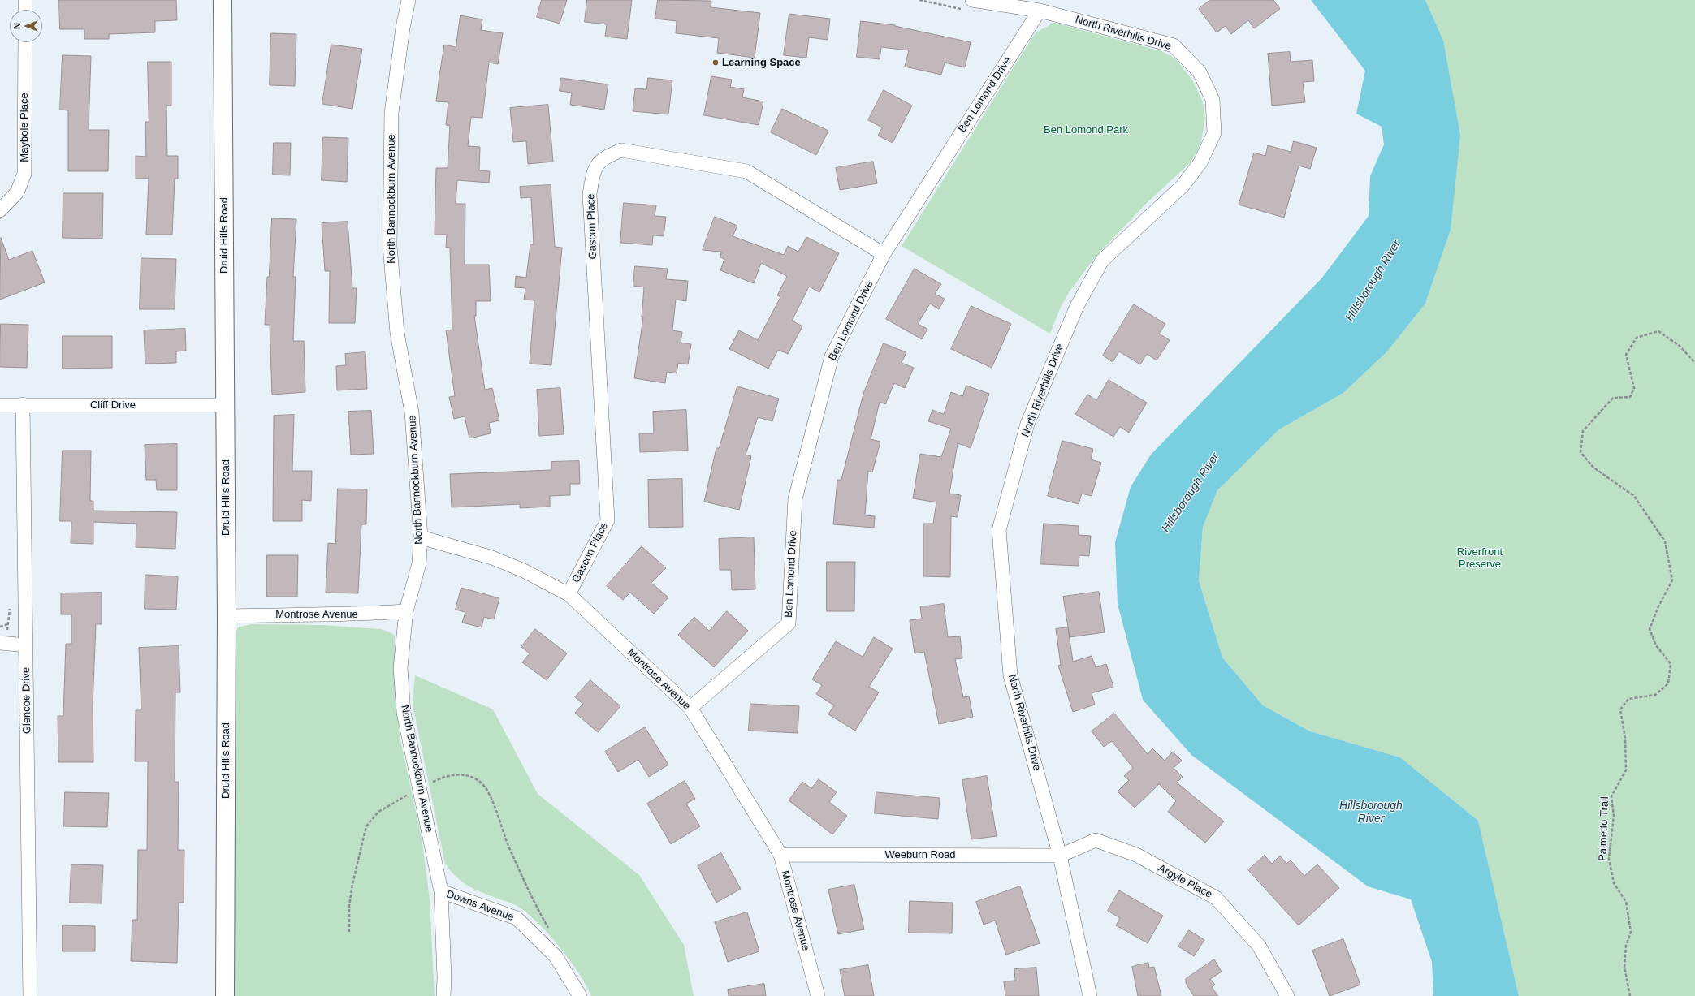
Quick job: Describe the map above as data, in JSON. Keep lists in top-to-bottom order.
{
  "streets": {
    "street": [
      "North Riverhills Drive",
      "Ben Lomond Drive",
      "Maybole Place",
      "North Bannockburn Avenue",
      "Gascon Place",
      "Druid Hills Road",
      "Cliff Drive",
      "Montrose Avenue",
      "Glencoe Drive",
      "Weeburn Road",
      "Argyle Place",
      "Downs Avenue"
    ],
    "path": ["Palmetto Trail"]
  },
  "crossings": [
    ["North Riverhills Drive", "Ben Lomond Drive"],
    ["North Riverhills Drive", "Weeburn Road"],
    ["North Riverhills Drive", "Argyle Place"],
    ["Ben Lomond Drive", "Gascon Place"],
    ["Ben Lomond Drive", "Montrose Avenue"],
    ["North Bannockburn Avenue", "Montrose Avenue"],
    ["North Bannockburn Avenue", "Downs Avenue"],
    ["Gascon Place", "Montrose Avenue"],
    ["Druid Hills Road", "Cliff Drive"],
    ["Druid Hills Road", "Montrose Avenue"],
    ["Cliff Drive", "Glencoe Drive"],
    ["Montrose Avenue", "Weeburn Road"],
    ["Weeburn Road", "Argyle Place"]
  ],
  "water": ["Hillsborough River"],
  "parks": ["Ben Lomond Park", "Riverfront Preserve"],
  "places": ["Learning Space"],
  "north": "left"
}
